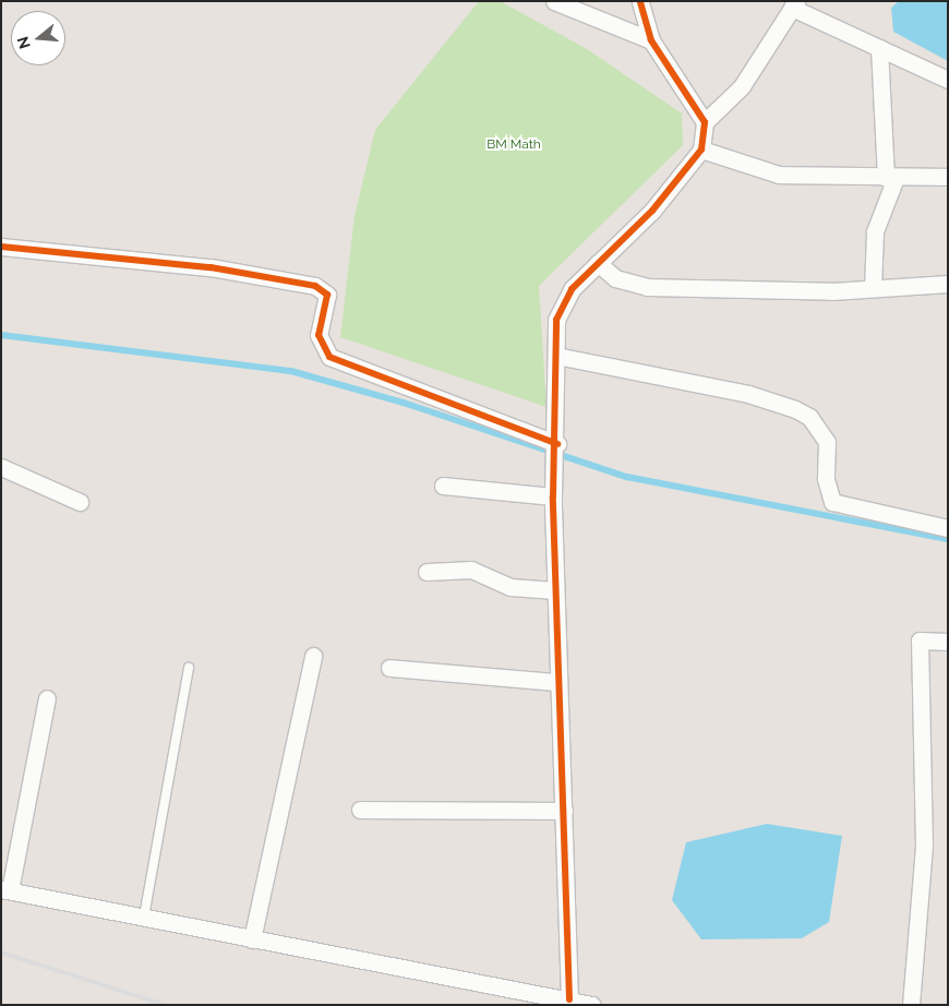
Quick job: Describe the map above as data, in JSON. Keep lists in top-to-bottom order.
{
  "parks": ["BM Math"],
  "north": "left"
}
